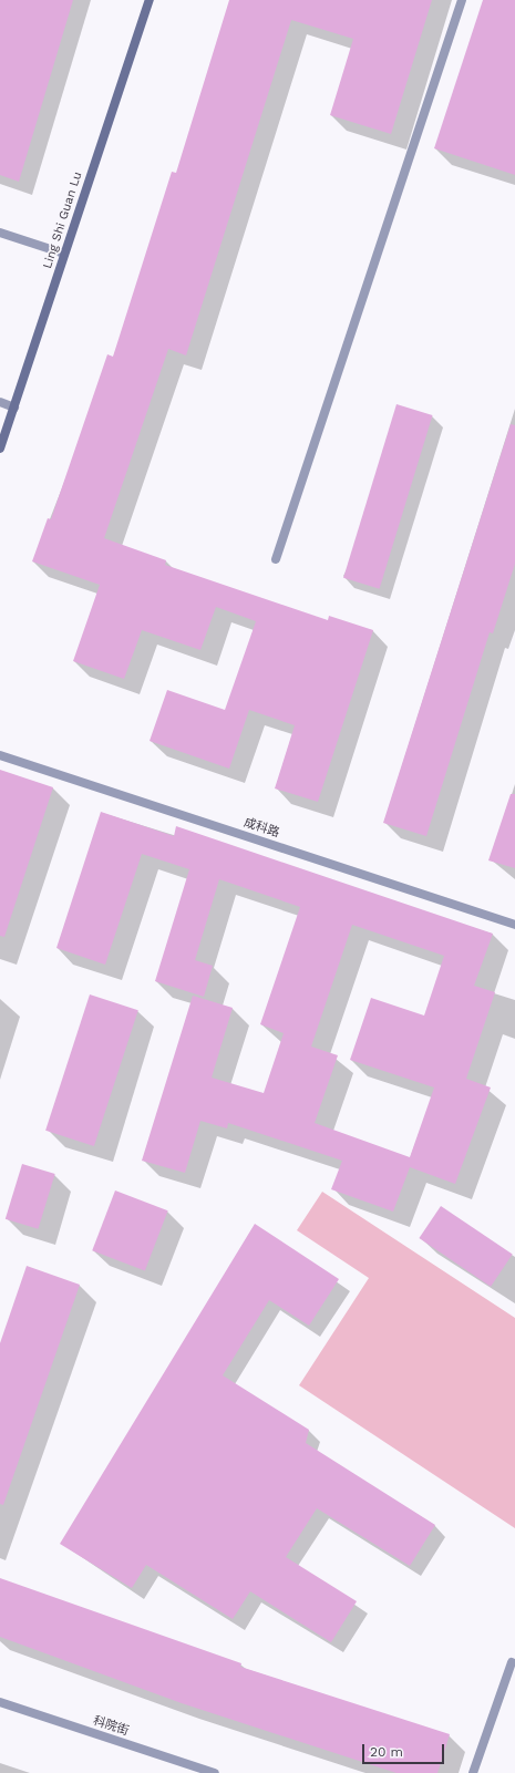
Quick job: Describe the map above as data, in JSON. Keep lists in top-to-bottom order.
{
  "streets": {
    "main road": ["Ling Shi Guan Lu"],
    "street": ["成科路", "科院街"]
  },
  "scale_bar": "20 m"
}
